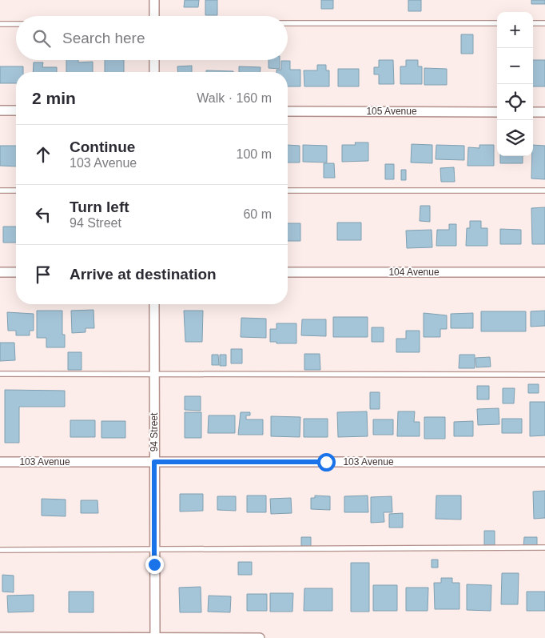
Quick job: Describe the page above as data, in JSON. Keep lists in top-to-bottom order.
{
  "streets": {
    "street": [
      "105 Avenue",
      "104 Avenue",
      "94 Street",
      "103 Avenue"
    ]
  },
  "crossings": [
    ["94 Street", "103 Avenue"]
  ],
  "page": {
    "map_buttons": ["+", "−"],
    "search": "Search here",
    "heading": ["2 min", "Walk · 160 m"],
    "list": [
      ["Continue", "103 Avenue", "100 m"],
      ["Turn left", "94 Street", "60 m"],
      "Arrive at destination"
    ]
  }
}
